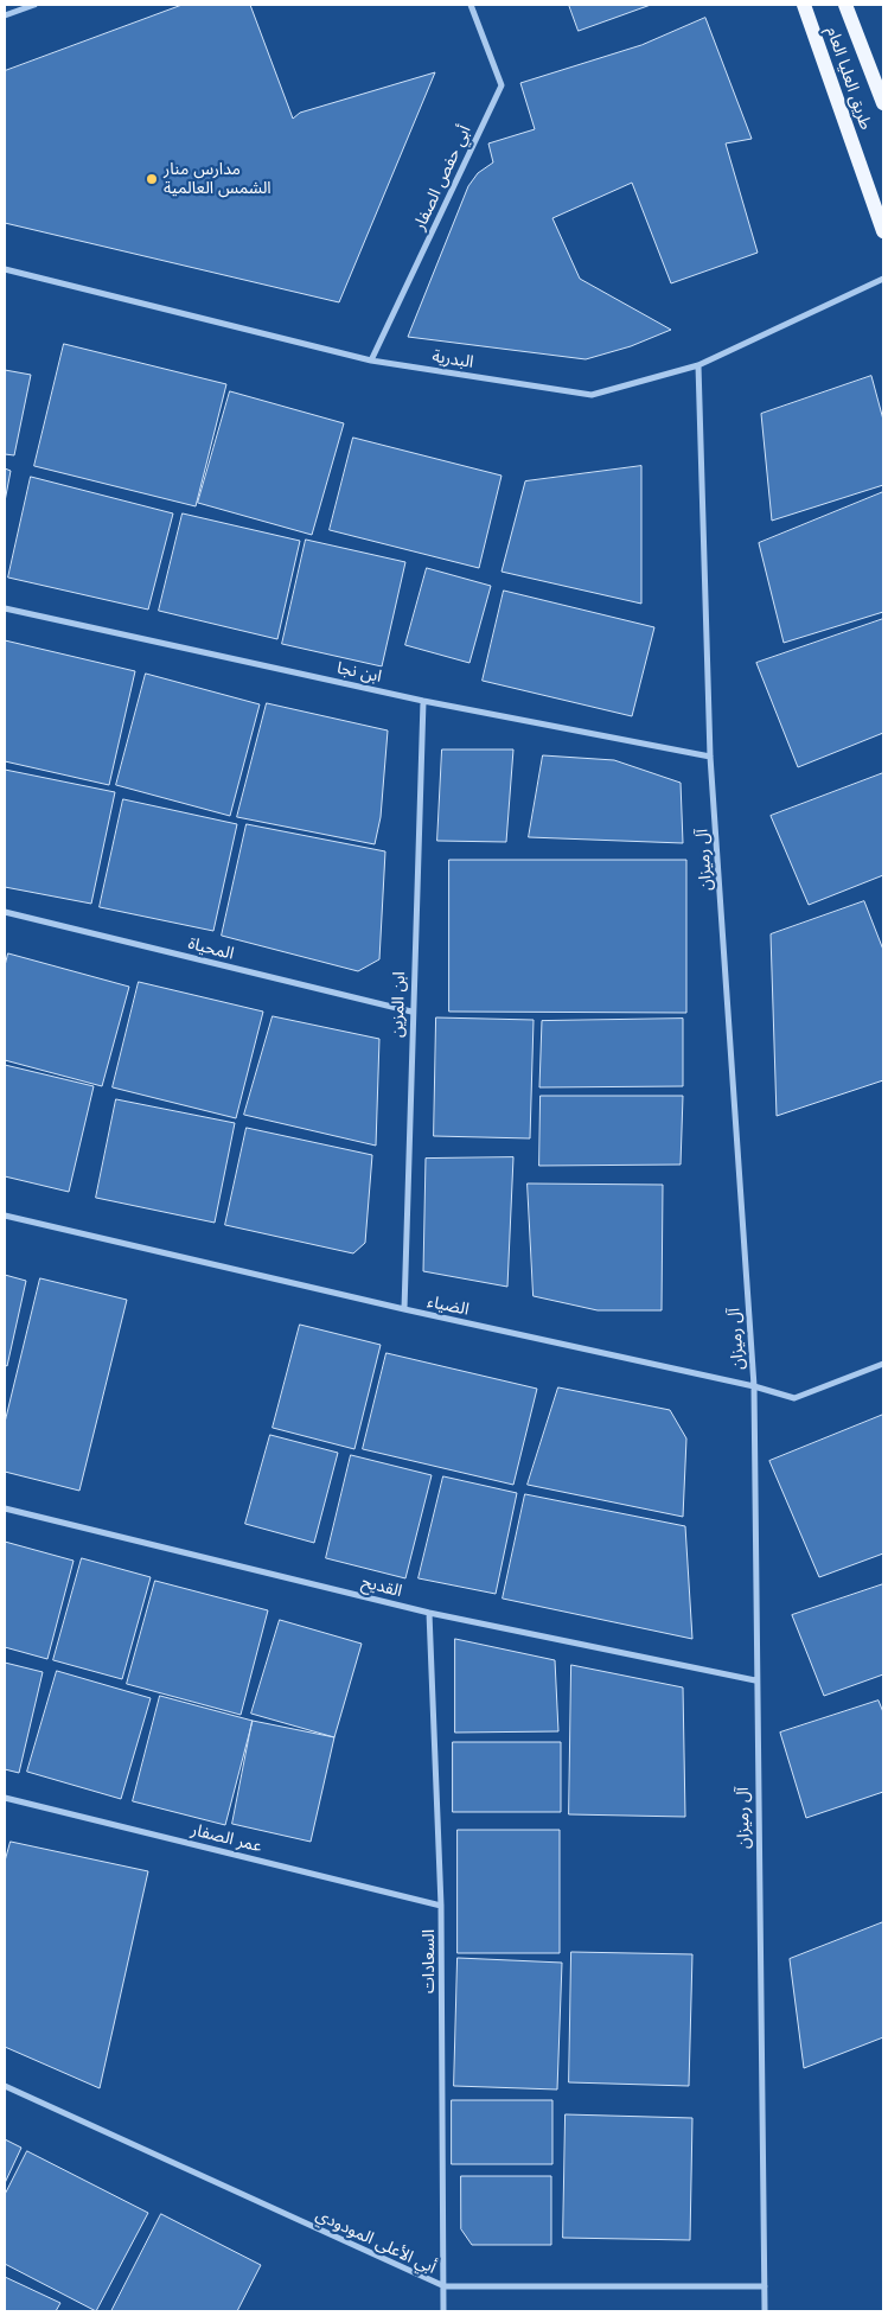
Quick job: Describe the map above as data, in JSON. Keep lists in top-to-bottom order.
{
  "streets": {
    "main road": ["طريق العليا العام"],
    "street": [
      "أبي حفص الصفار",
      "البدرية",
      "ابن نجا",
      "آل رميزان",
      "المحياة",
      "ابن المزين",
      "الضياء",
      "القديح",
      "عمر الصفار",
      "السعادات",
      "أبي الأعلى المودودي"
    ]
  },
  "crossings": [
    ["أبي حفص الصفار", "البدرية"],
    ["البدرية", "آل رميزان"],
    ["ابن نجا", "آل رميزان"],
    ["ابن نجا", "ابن المزين"],
    ["آل رميزان", "الضياء"],
    ["آل رميزان", "القديح"],
    ["آل رميزان", "أبي الأعلى المودودي"],
    ["المحياة", "ابن المزين"],
    ["ابن المزين", "الضياء"],
    ["القديح", "السعادات"],
    ["عمر الصفار", "السعادات"],
    ["السعادات", "أبي الأعلى المودودي"]
  ],
  "places": ["مدارس منار الشمس العالمية"]
}
